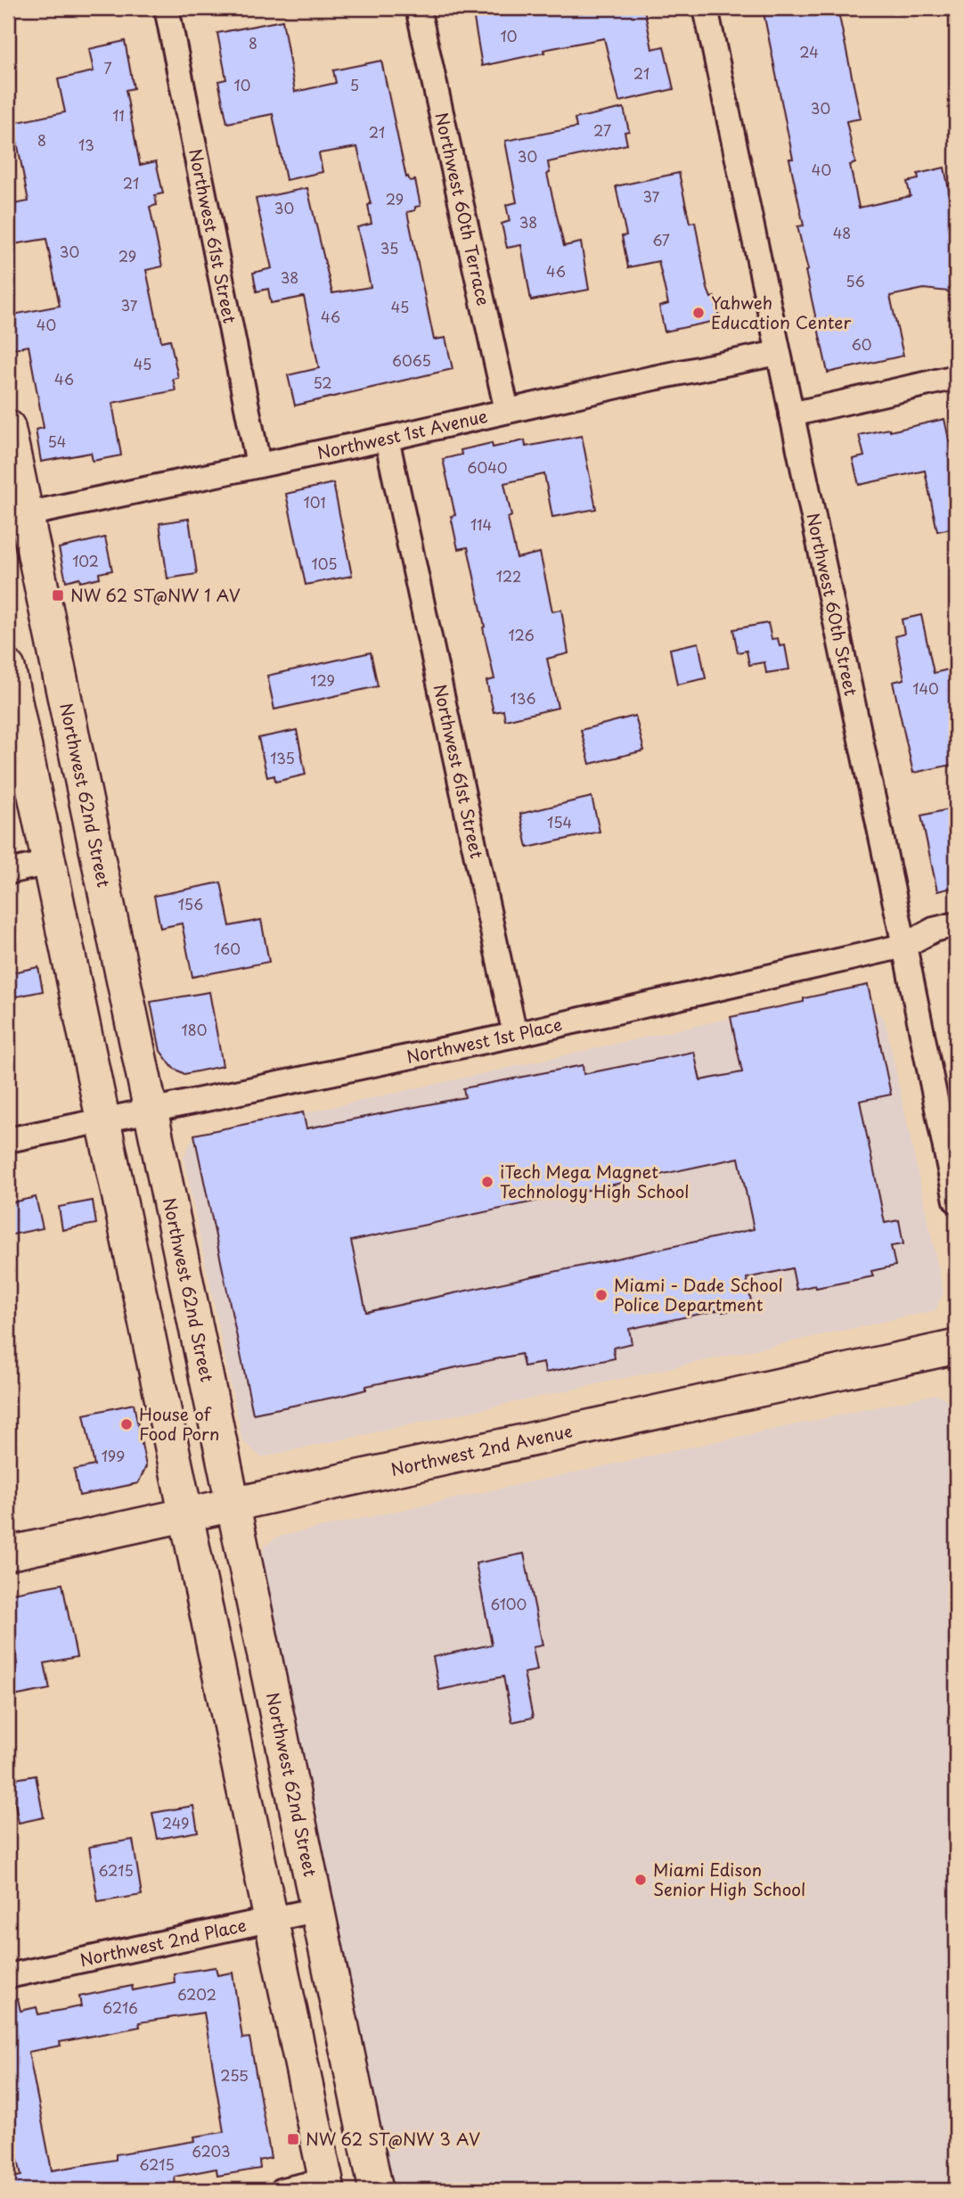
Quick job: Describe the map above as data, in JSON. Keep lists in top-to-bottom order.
{
  "streets": {
    "main road": ["Northwest 62nd Street", "Northwest 2nd Avenue"],
    "street": [
      "Northwest 60th Terrace",
      "Northwest 61st Street",
      "Northwest 1st Avenue",
      "Northwest 60th Street",
      "Northwest 1st Place",
      "Northwest 2nd Place"
    ]
  },
  "crossings": [
    ["Northwest 60th Terrace", "Northwest 1st Avenue"],
    ["Northwest 61st Street", "Northwest 1st Avenue"],
    ["Northwest 61st Street", "Northwest 1st Place"],
    ["Northwest 1st Avenue", "Northwest 60th Street"],
    ["Northwest 1st Avenue", "Northwest 62nd Street"],
    ["Northwest 60th Street", "Northwest 1st Place"],
    ["Northwest 62nd Street", "Northwest 1st Place"],
    ["Northwest 62nd Street", "Northwest 2nd Avenue"],
    ["Northwest 62nd Street", "Northwest 2nd Place"]
  ],
  "places": {
    "other": [
      "Yahweh Education Center",
      "iTech Mega Magnet Technology High School",
      "Miami - Dade School Police Department",
      "House of Food Porn",
      "Miami Edison Senior High School"
    ],
    "transit": ["NW 62 ST@NW 1 AV", "NW 62 ST@NW 3 AV"]
  },
  "house_numbers": [
    "10",
    "8",
    "24",
    "7",
    "21",
    "10",
    "5",
    "30",
    "11",
    "27",
    "21",
    "8",
    "13",
    "30",
    "40",
    "21",
    "37",
    "29",
    "30",
    "38",
    "48",
    "67",
    "35",
    "30",
    "29",
    "46",
    "38",
    "56",
    "37",
    "45",
    "46",
    "40",
    "60",
    "6065",
    "45",
    "46",
    "52",
    "54",
    "6040",
    "101",
    "114",
    "102",
    "105",
    "122",
    "126",
    "129",
    "140",
    "136",
    "135",
    "154",
    "156",
    "160",
    "180",
    "199",
    "6100",
    "249",
    "6215",
    "6202",
    "6216",
    "255",
    "6203",
    "6215"
  ]
}
